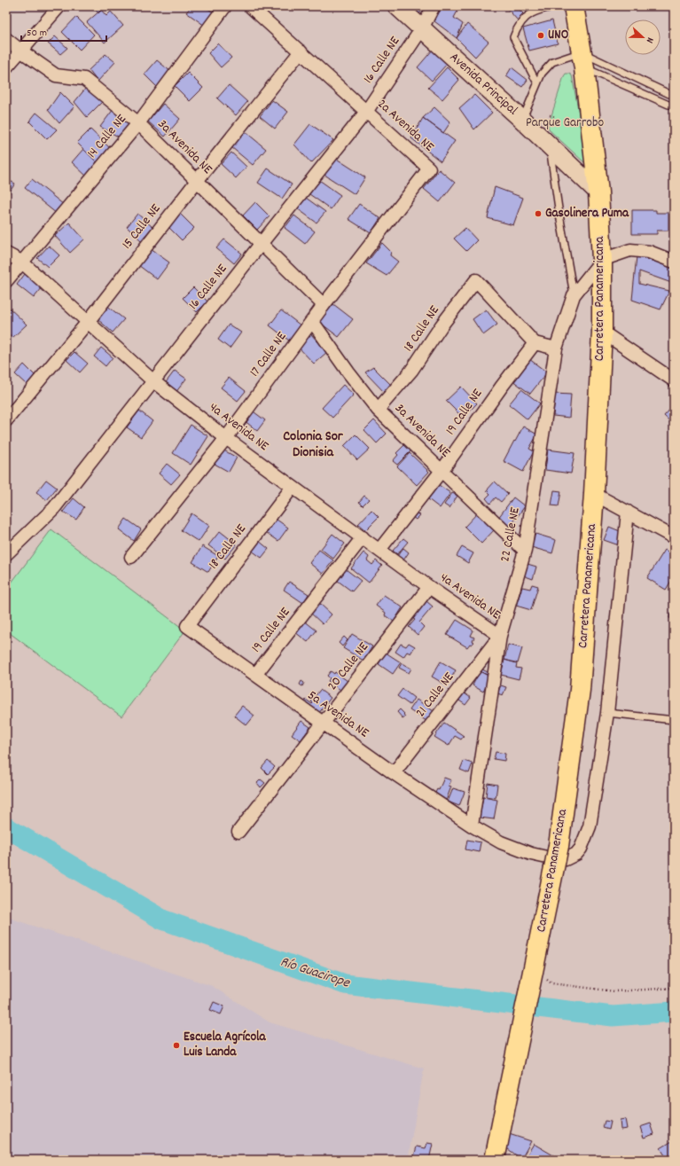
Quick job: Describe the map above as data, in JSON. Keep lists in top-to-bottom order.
{
  "streets": {
    "highway": ["Carretera Panamericana"],
    "street": [
      "16 Calle NE",
      "Avenida Principal",
      "2a Avenida NE",
      "14 Calle NE",
      "3a Avenida NE",
      "15 Calle NE",
      "18 Calle NE",
      "17 Calle NE",
      "19 Calle NE",
      "4a Avenida NE",
      "22 Calle NE",
      "20 Calle NE",
      "21 Calle NE",
      "5a Avenida NE"
    ]
  },
  "crossings": [
    ["16 Calle NE", "Avenida Principal"],
    ["16 Calle NE", "2a Avenida NE"],
    ["16 Calle NE", "3a Avenida NE"],
    ["16 Calle NE", "4a Avenida NE"],
    ["Avenida Principal", "Carretera Panamericana"],
    ["2a Avenida NE", "15 Calle NE"],
    ["2a Avenida NE", "17 Calle NE"],
    ["14 Calle NE", "3a Avenida NE"],
    ["14 Calle NE", "4a Avenida NE"],
    ["3a Avenida NE", "15 Calle NE"],
    ["3a Avenida NE", "18 Calle NE"],
    ["3a Avenida NE", "17 Calle NE"],
    ["3a Avenida NE", "19 Calle NE"],
    ["3a Avenida NE", "22 Calle NE"],
    ["15 Calle NE", "4a Avenida NE"],
    ["Carretera Panamericana", "22 Calle NE"],
    ["18 Calle NE", "19 Calle NE"],
    ["18 Calle NE", "4a Avenida NE"],
    ["18 Calle NE", "5a Avenida NE"],
    ["17 Calle NE", "4a Avenida NE"],
    ["19 Calle NE", "4a Avenida NE"],
    ["19 Calle NE", "5a Avenida NE"],
    ["4a Avenida NE", "22 Calle NE"],
    ["4a Avenida NE", "20 Calle NE"],
    ["4a Avenida NE", "21 Calle NE"],
    ["22 Calle NE", "21 Calle NE"],
    ["22 Calle NE", "5a Avenida NE"],
    ["20 Calle NE", "5a Avenida NE"],
    ["21 Calle NE", "5a Avenida NE"]
  ],
  "districts": ["Colonia Sor Dionisia"],
  "water": ["Río Guacirope"],
  "parks": ["Parque Garrobo"],
  "places": ["UNO", "Gasolinera Puma", "Escuela Agrícola Luis Landa"],
  "scale_bar": "50 m",
  "north": "right"
}
